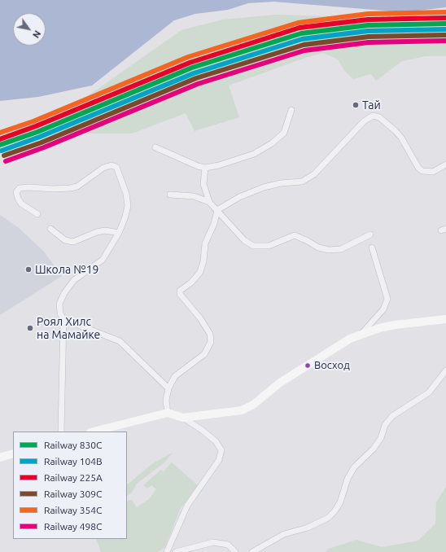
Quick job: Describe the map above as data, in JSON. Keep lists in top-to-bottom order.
{
  "places": [
    "Тай",
    "Школа №19",
    "Роял Хилс на Мамайке",
    "Восход"
  ],
  "lines": [
    "rail line 354С",
    "rail line 225А",
    "rail line 830С",
    "rail line 104В",
    "rail line 309С",
    "rail line 498С"
  ],
  "legend": [
    "Railway 830С",
    "Railway 104В",
    "Railway 225А",
    "Railway 309С",
    "Railway 354С",
    "Railway 498С"
  ],
  "north": "bottom right"
}
